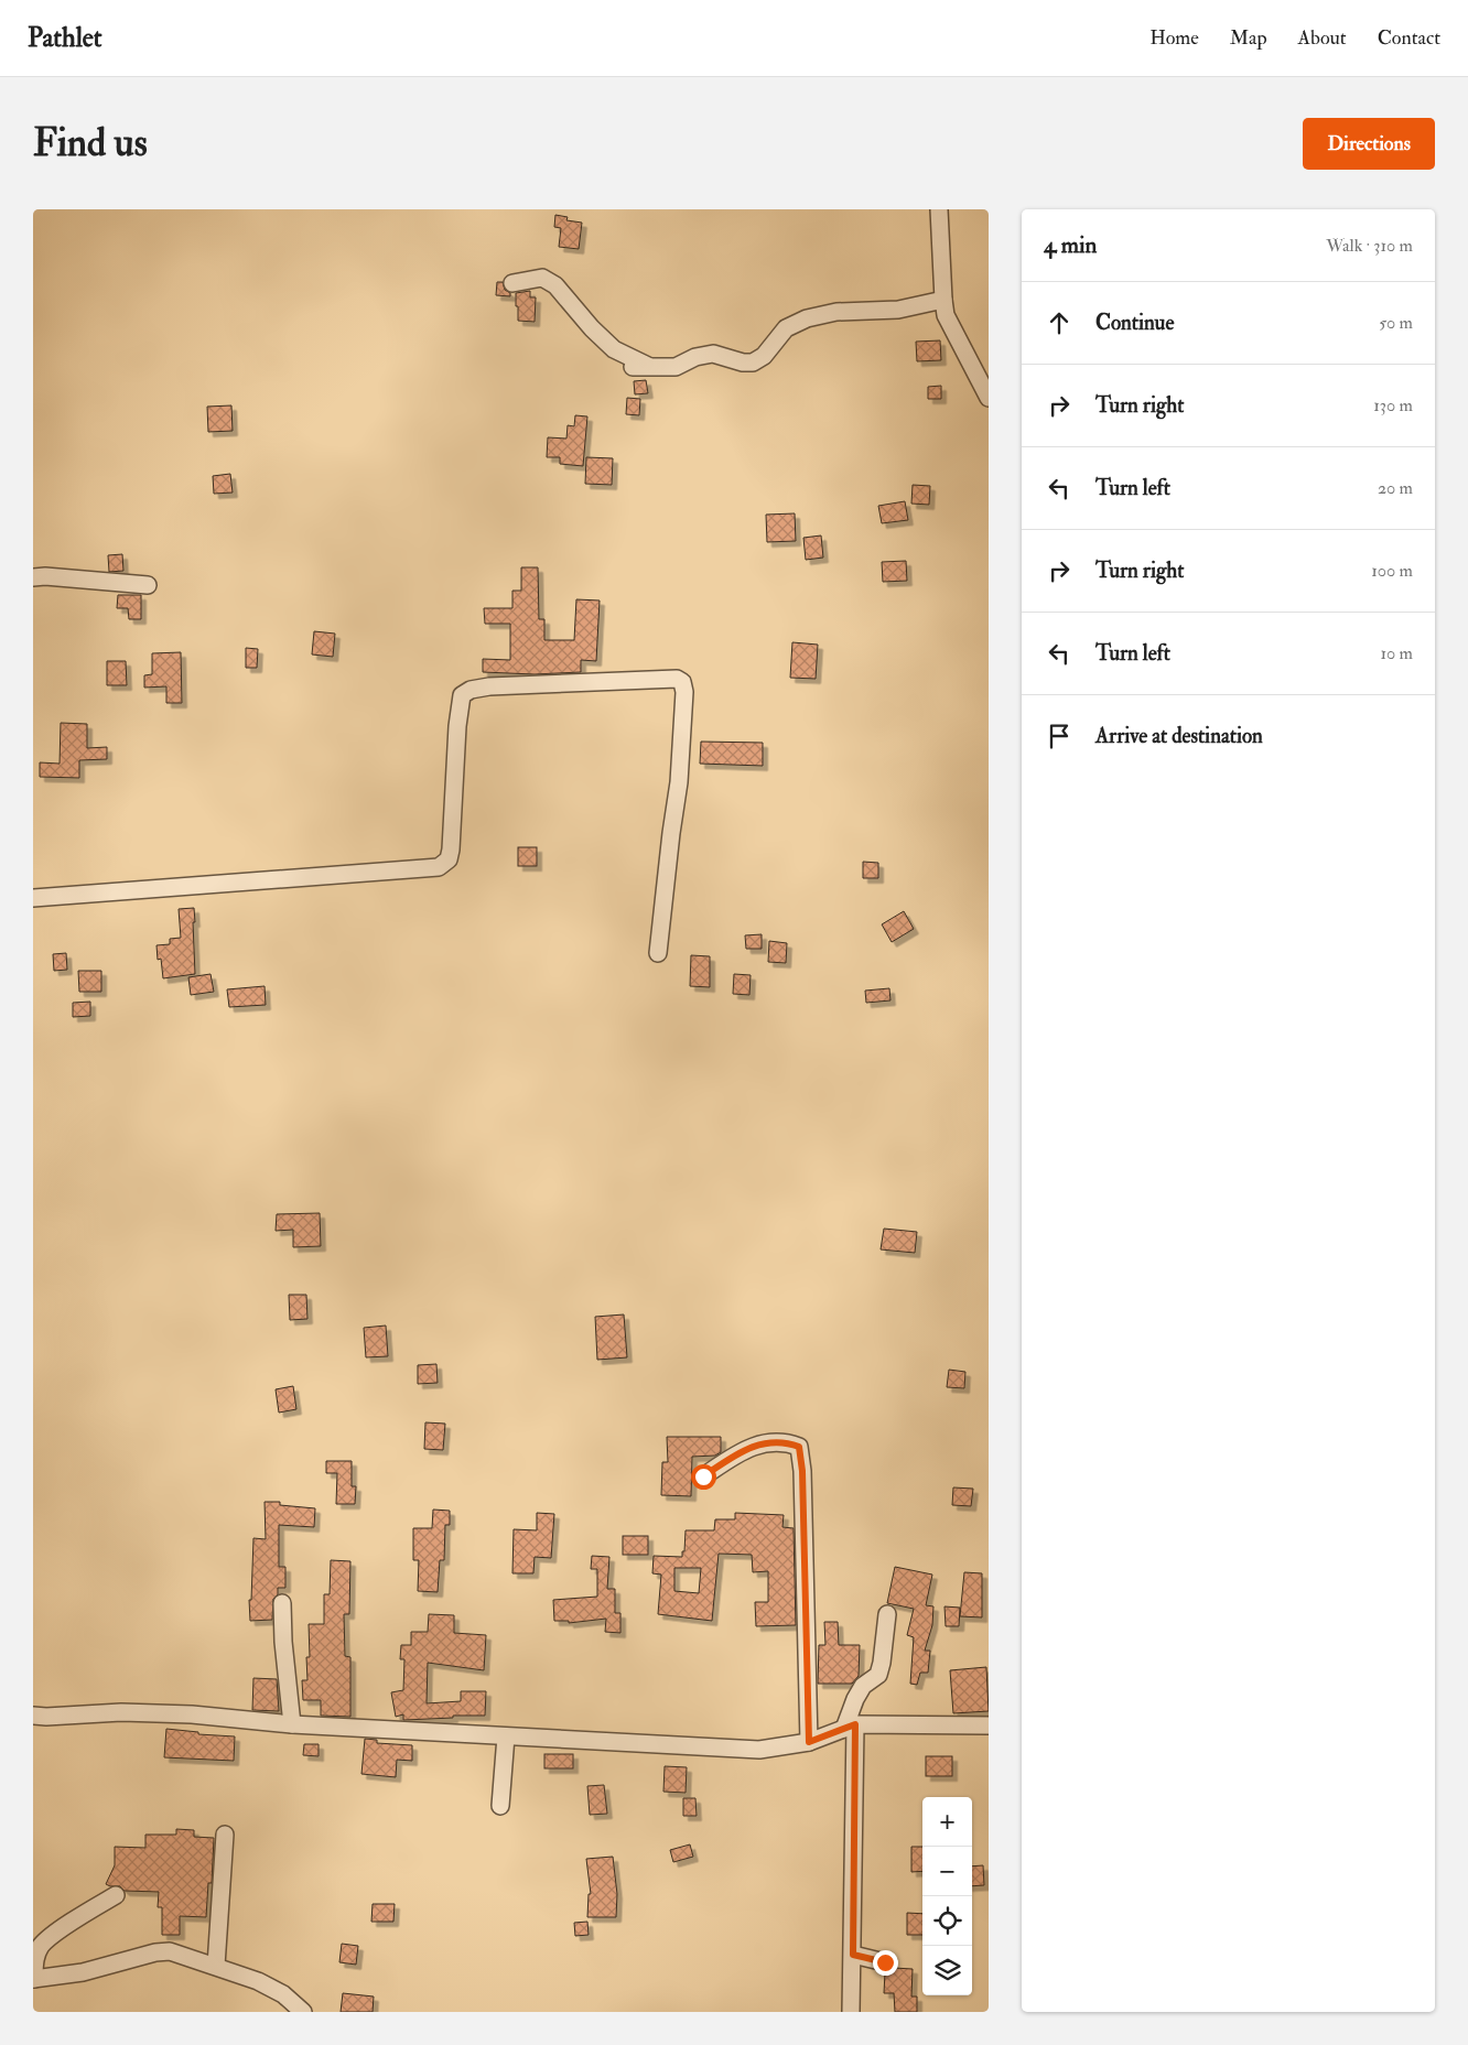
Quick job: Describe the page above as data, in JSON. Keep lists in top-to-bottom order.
{
  "page": {
    "header": "Pathlet",
    "nav": [
      "Home",
      "Map",
      "About",
      "Contact"
    ],
    "buttons": "Directions",
    "title": "Find us",
    "heading": ["4 min", "Walk · 310 m"],
    "list": [
      ["Continue", "50 m"],
      ["Turn right", "130 m"],
      ["Turn left", "20 m"],
      ["Turn right", "100 m"],
      ["Turn left", "10 m"],
      "Arrive at destination"
    ],
    "map_buttons": ["+", "−"]
  }
}
